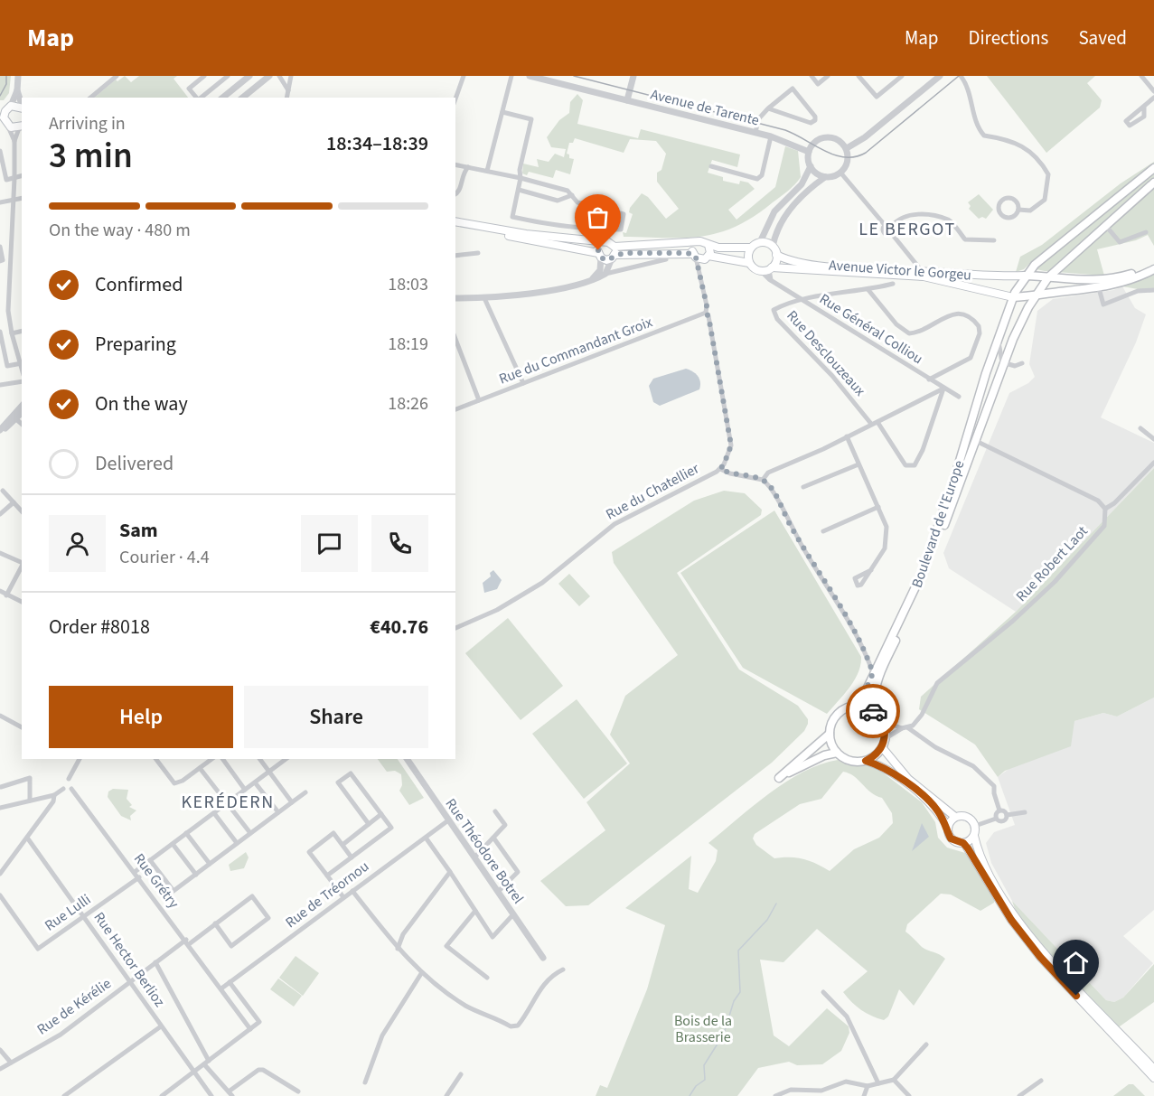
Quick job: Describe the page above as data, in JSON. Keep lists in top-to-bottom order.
{
  "streets": {
    "main road": ["Avenue Victor le Gorgeu", "Boulevard de l'Europe"],
    "street": [
      "Avenue de Tarente",
      "Rue Général Colliou",
      "Rue du Commandant Groix",
      "Rue Desclouzeaux",
      "Rue du Chatellier",
      "Rue Robert Laot",
      "Rue Théodore Botrel",
      "Rue Grétry",
      "Rue de Tréornou",
      "Rue Lulli",
      "Rue Hector Berlioz",
      "Rue de Kérélie"
    ]
  },
  "crossings": [
    ["Avenue Victor le Gorgeu", "Rue Général Colliou"],
    ["Avenue Victor le Gorgeu", "Boulevard de l'Europe"],
    ["Rue Général Colliou", "Rue Desclouzeaux"],
    ["Rue du Commandant Groix", "Rue du Chatellier"],
    ["Boulevard de l'Europe", "Rue Robert Laot"],
    ["Rue Théodore Botrel", "Rue de Tréornou"],
    ["Rue Grétry", "Rue de Tréornou"],
    ["Rue Grétry", "Rue Lulli"],
    ["Rue Grétry", "Rue de Kérélie"],
    ["Rue Lulli", "Rue Hector Berlioz"],
    ["Rue Hector Berlioz", "Rue de Kérélie"]
  ],
  "districts": ["LE BERGOT", "KERÉDERN"],
  "parks": ["Bois de la Brasserie"],
  "page": {
    "header": "Map",
    "nav": ["Map", "Directions", "Saved"],
    "heading": ["3 min", "Arriving in", "18:34–18:39"],
    "panel": [
      "Sam",
      "Courier · 4.4",
      "Order #8018",
      "€40.76"
    ],
    "bar": "On the way · 480 m",
    "list": [
      ["Confirmed", "18:03"],
      ["Preparing", "18:19"],
      ["On the way", "18:26"],
      "Delivered"
    ],
    "buttons": ["Help", "Share"]
  }
}
